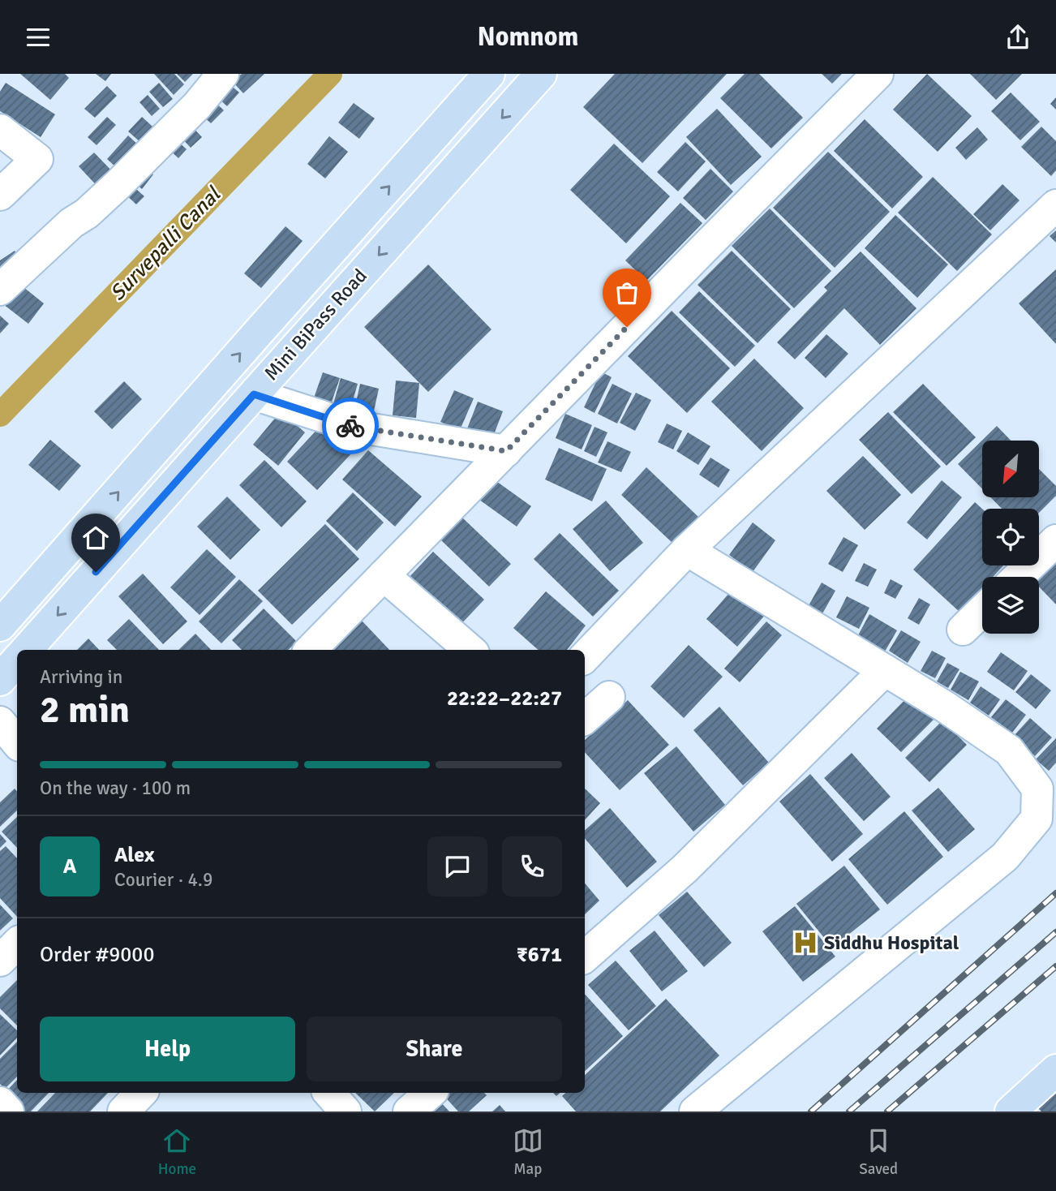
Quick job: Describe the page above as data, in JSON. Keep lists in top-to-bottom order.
{
  "streets": {
    "main road": ["Mini BiPass Road"]
  },
  "water": ["Survepalli Canal"],
  "places": {
    "hospital": ["Siddhu Hospital"]
  },
  "north": "bottom left",
  "page": {
    "header": "Nomnom",
    "heading": ["2 min", "Arriving in", "22:22–22:27"],
    "panel": [
      "Alex",
      "Courier · 4.9",
      "Order #9000",
      "₹671"
    ],
    "bar": "On the way · 100 m",
    "round": "A",
    "buttons": ["Help", "Share"],
    "tabs": ["Home", "Map", "Saved"]
  }
}
